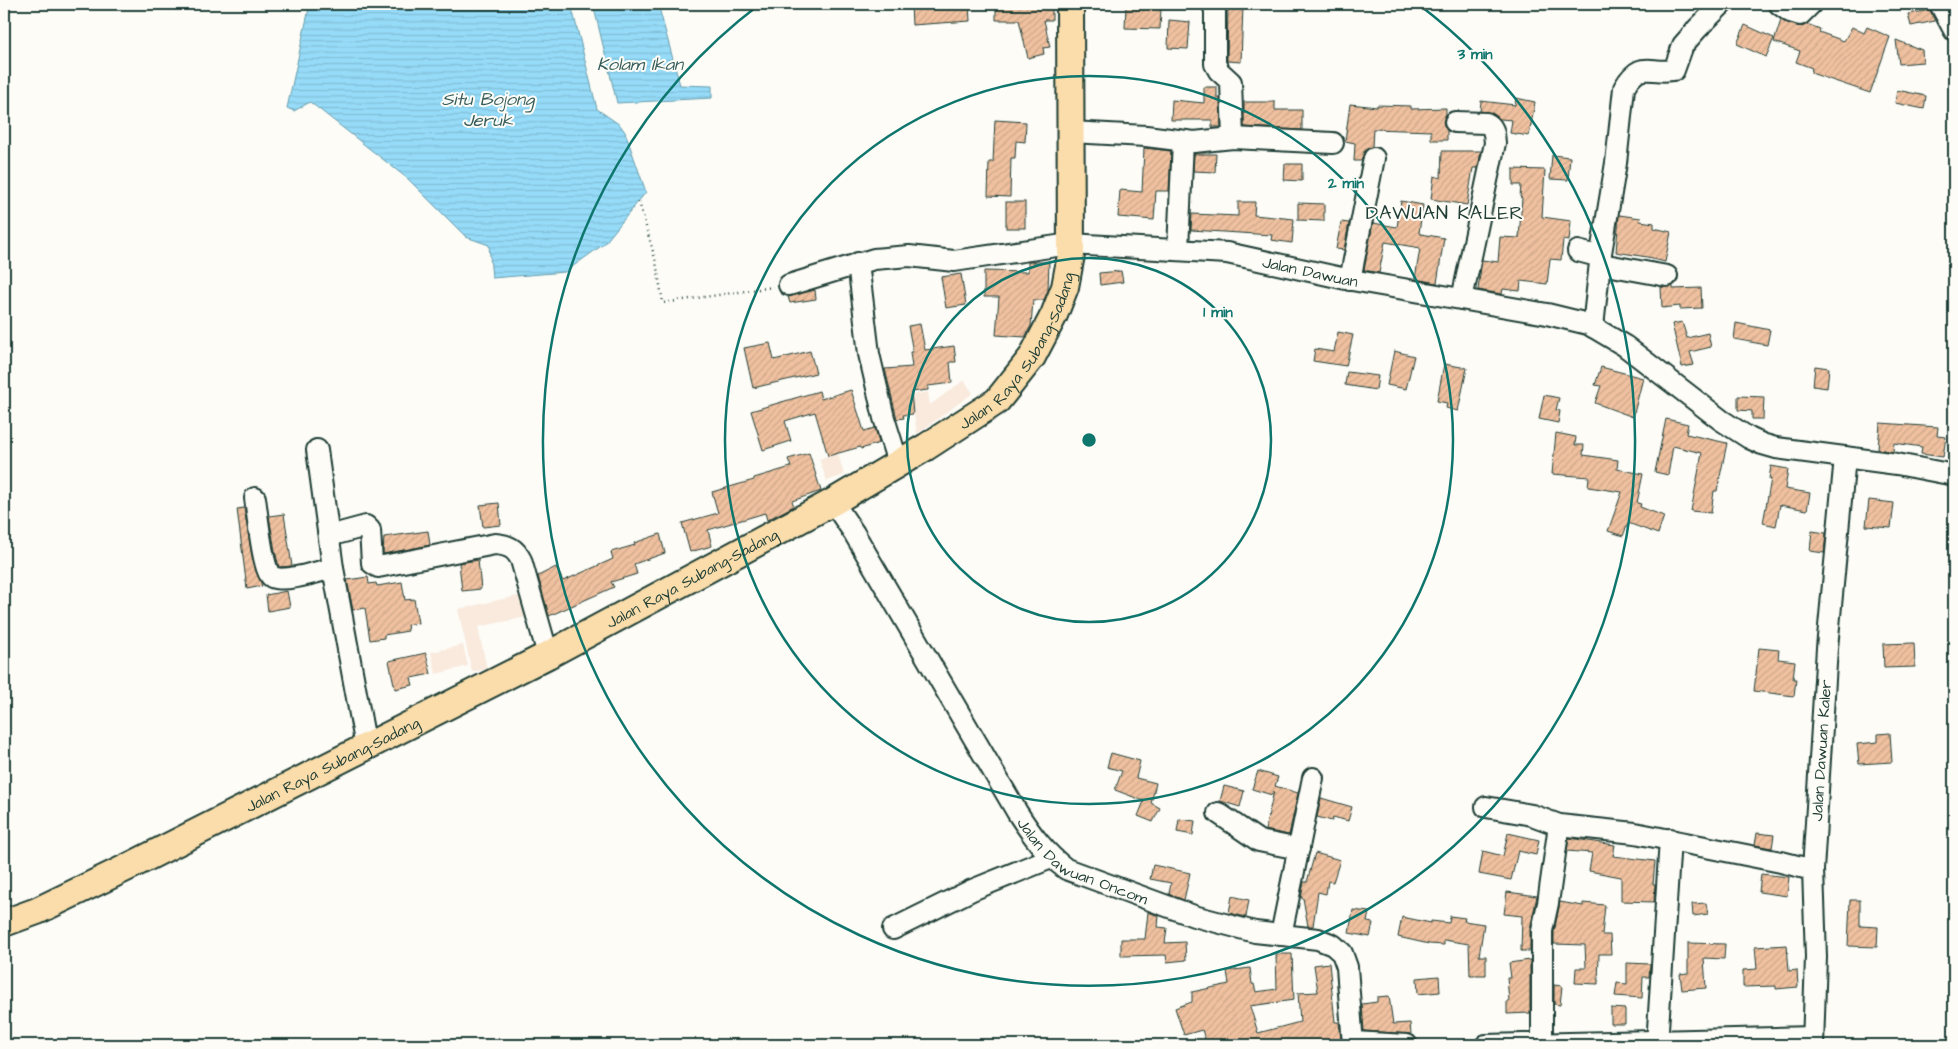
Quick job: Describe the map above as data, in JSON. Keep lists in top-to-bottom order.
{
  "streets": {
    "main road": ["Jalan Raya Subang-Sadang"],
    "street": ["Jalan Dawuan", "Jalan Dawuan Kaler", "Jalan Dawuan Oncom"]
  },
  "crossings": [
    ["Jalan Dawuan", "Jalan Raya Subang-Sadang"],
    ["Jalan Dawuan", "Jalan Dawuan Kaler"],
    ["Jalan Raya Subang-Sadang", "Jalan Dawuan Oncom"]
  ],
  "districts": ["DAWUAN KALER"],
  "water": ["Kolam Ikan", "Situ Bojong Jeruk"],
  "rings": ["3 min", "2 min", "1 min"]
}
